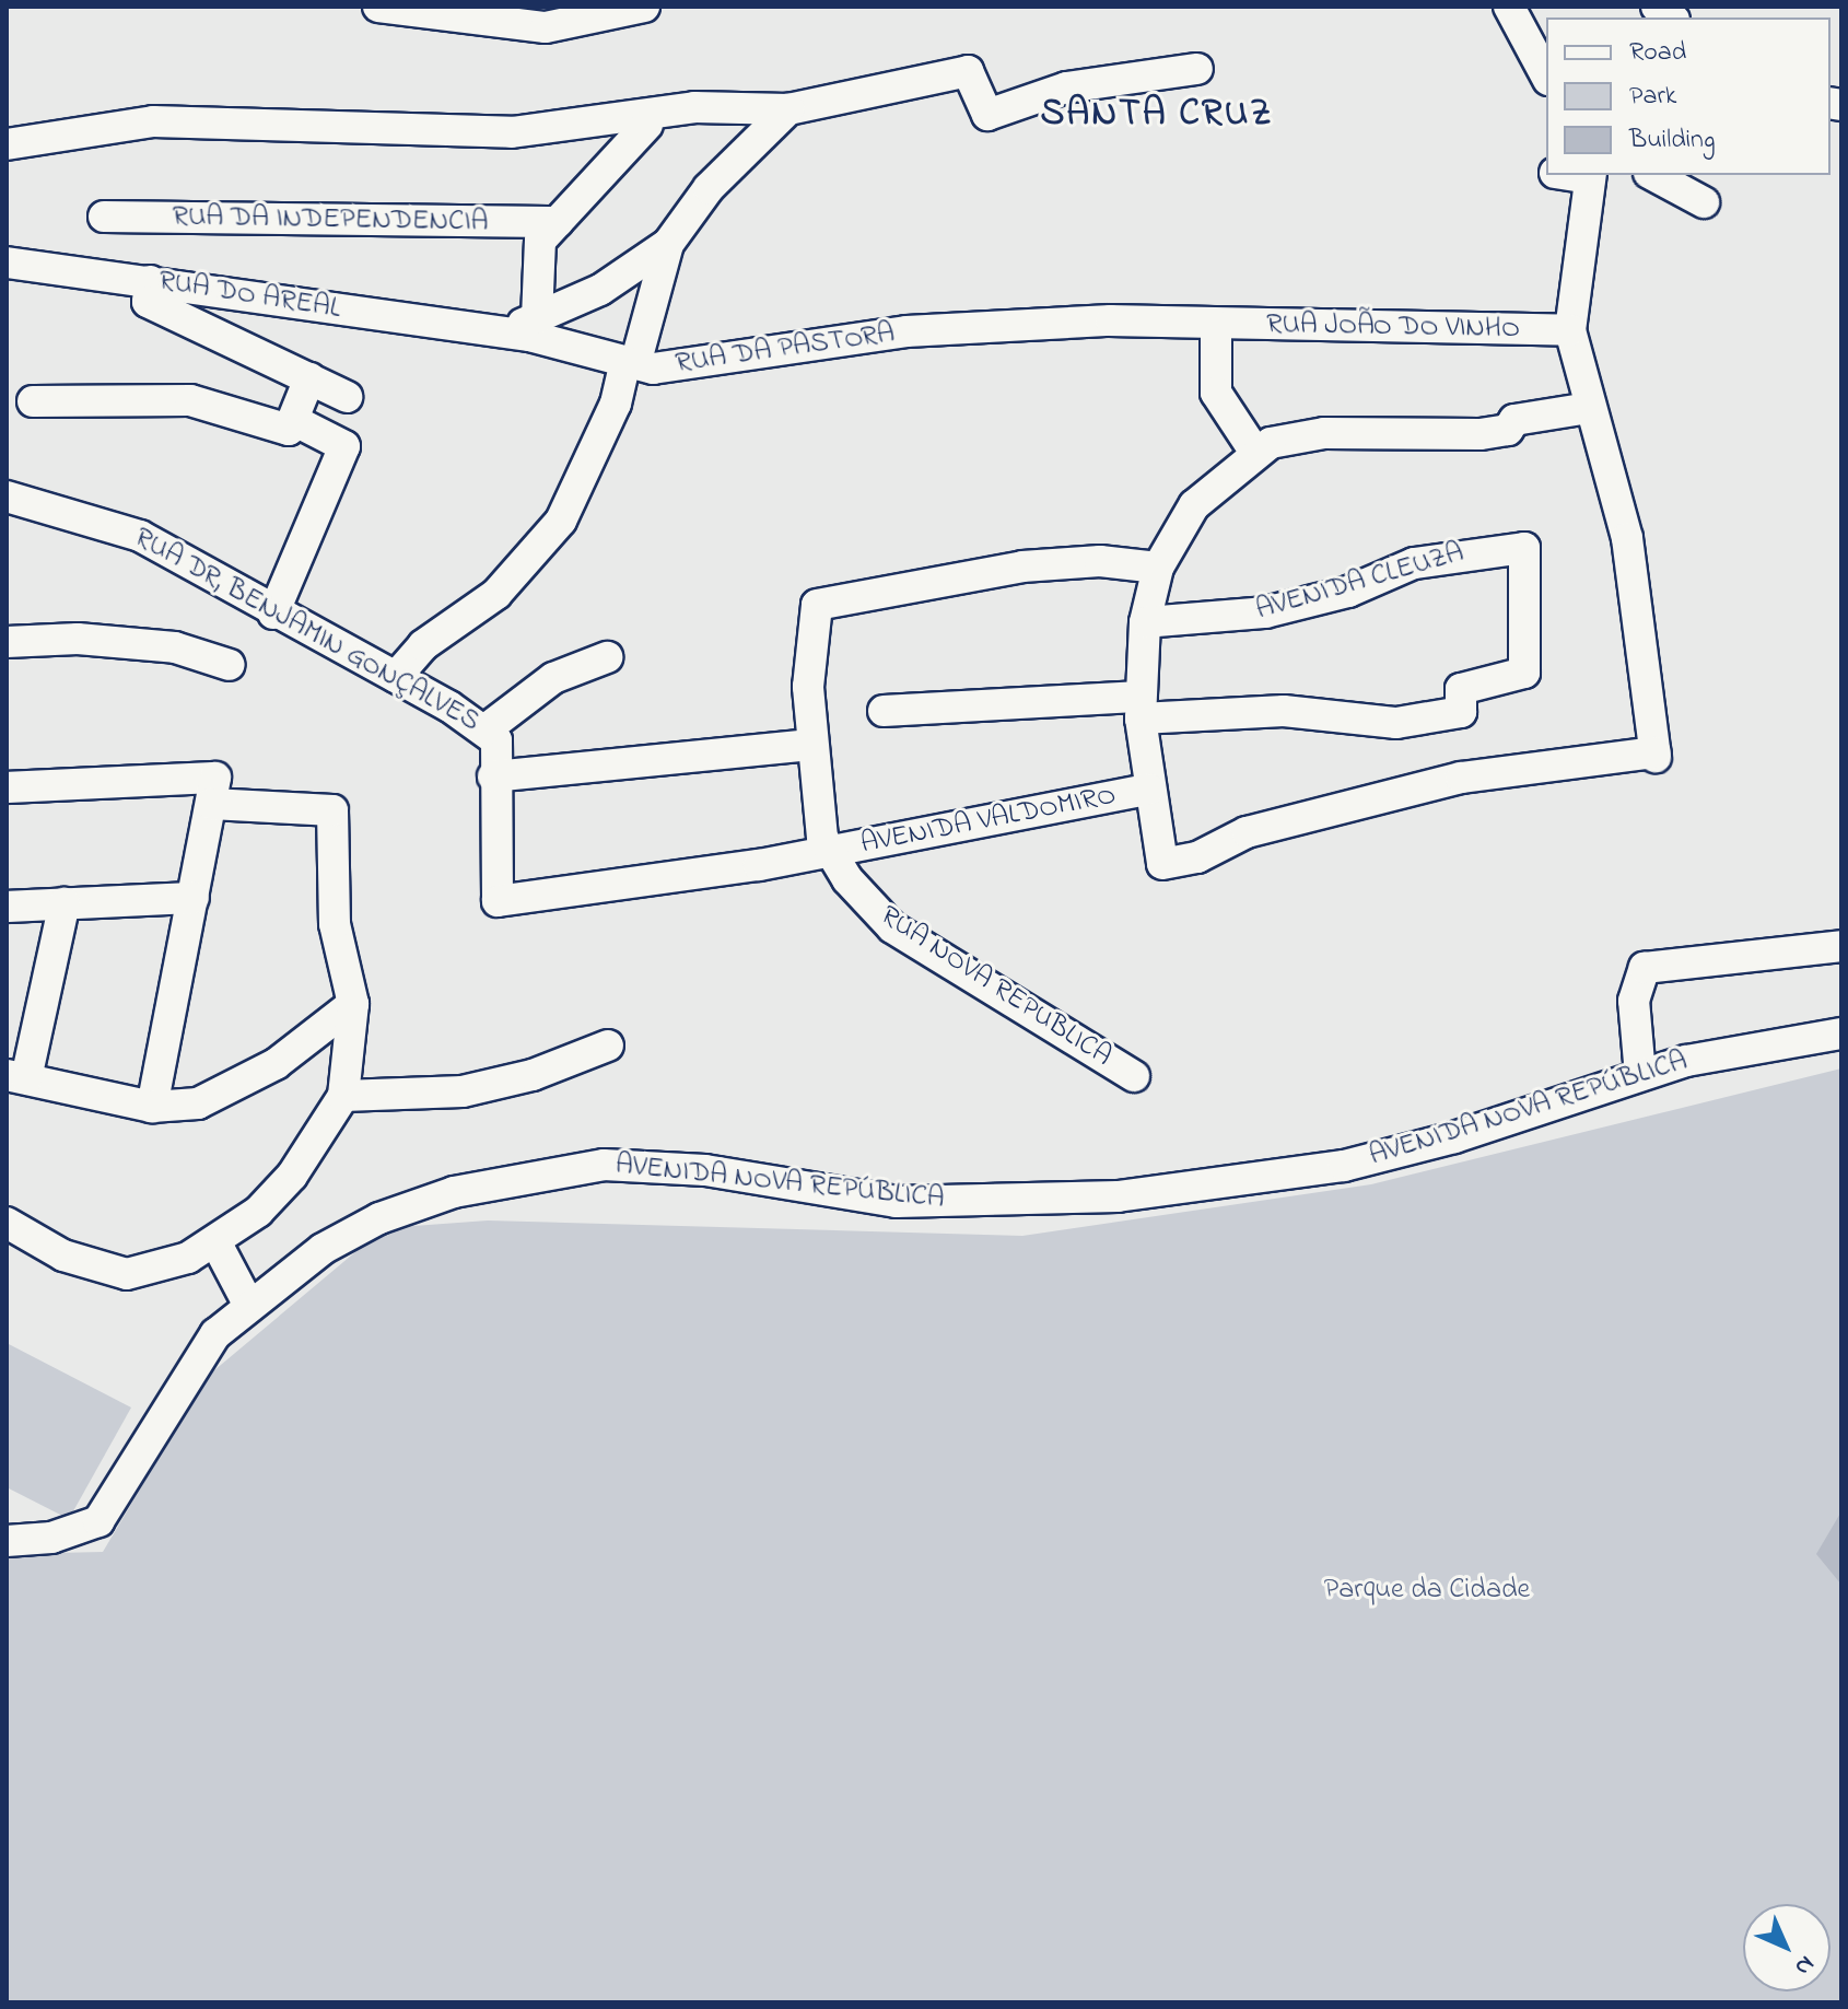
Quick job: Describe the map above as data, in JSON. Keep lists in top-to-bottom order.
{
  "streets": {
    "street": [
      "RUA DA INDEPENDENCIA",
      "RUA DO AREAL",
      "RUA JOÃO DO VINHO",
      "RUA DA PASTORA",
      "AVENIDA CLEUZA",
      "RUA DR, BENJAMIN GONÇALVES",
      "AVENIDA VALDOMIRO",
      "RUA NOVA REPUBLICA",
      "AVENIDA NOVA REPÚBLICA"
    ]
  },
  "crossings": [
    ["RUA DO AREAL", "RUA DA PASTORA"],
    ["RUA JOÃO DO VINHO", "RUA DA PASTORA"],
    ["RUA DR, BENJAMIN GONÇALVES", "AVENIDA VALDOMIRO"],
    ["AVENIDA VALDOMIRO", "RUA NOVA REPUBLICA"]
  ],
  "districts": ["SANTA CRUZ"],
  "parks": ["Parque da Cidade"],
  "legend": ["Road", "Park", "Building"],
  "north": "bottom right"
}
